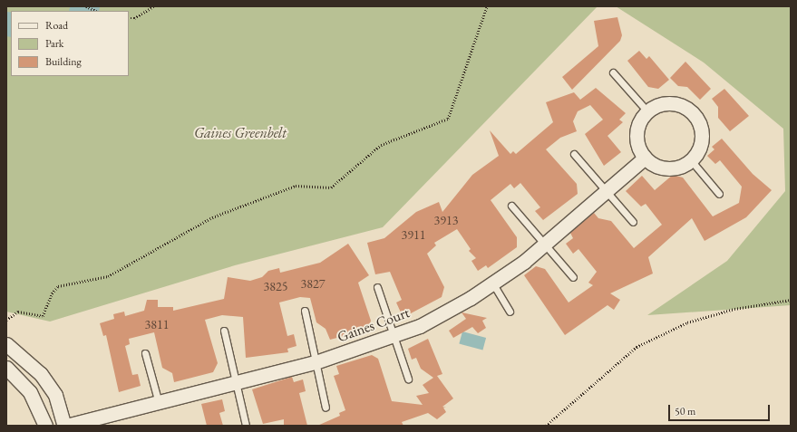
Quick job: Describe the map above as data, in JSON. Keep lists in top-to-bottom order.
{
  "streets": {
    "street": ["Gaines Court"]
  },
  "parks": ["Gaines Greenbelt"],
  "house_numbers": [
    "3913",
    "3911",
    "3827",
    "3825",
    "3811"
  ],
  "legend": ["Road", "Park", "Building"],
  "scale_bar": "50 m"
}
